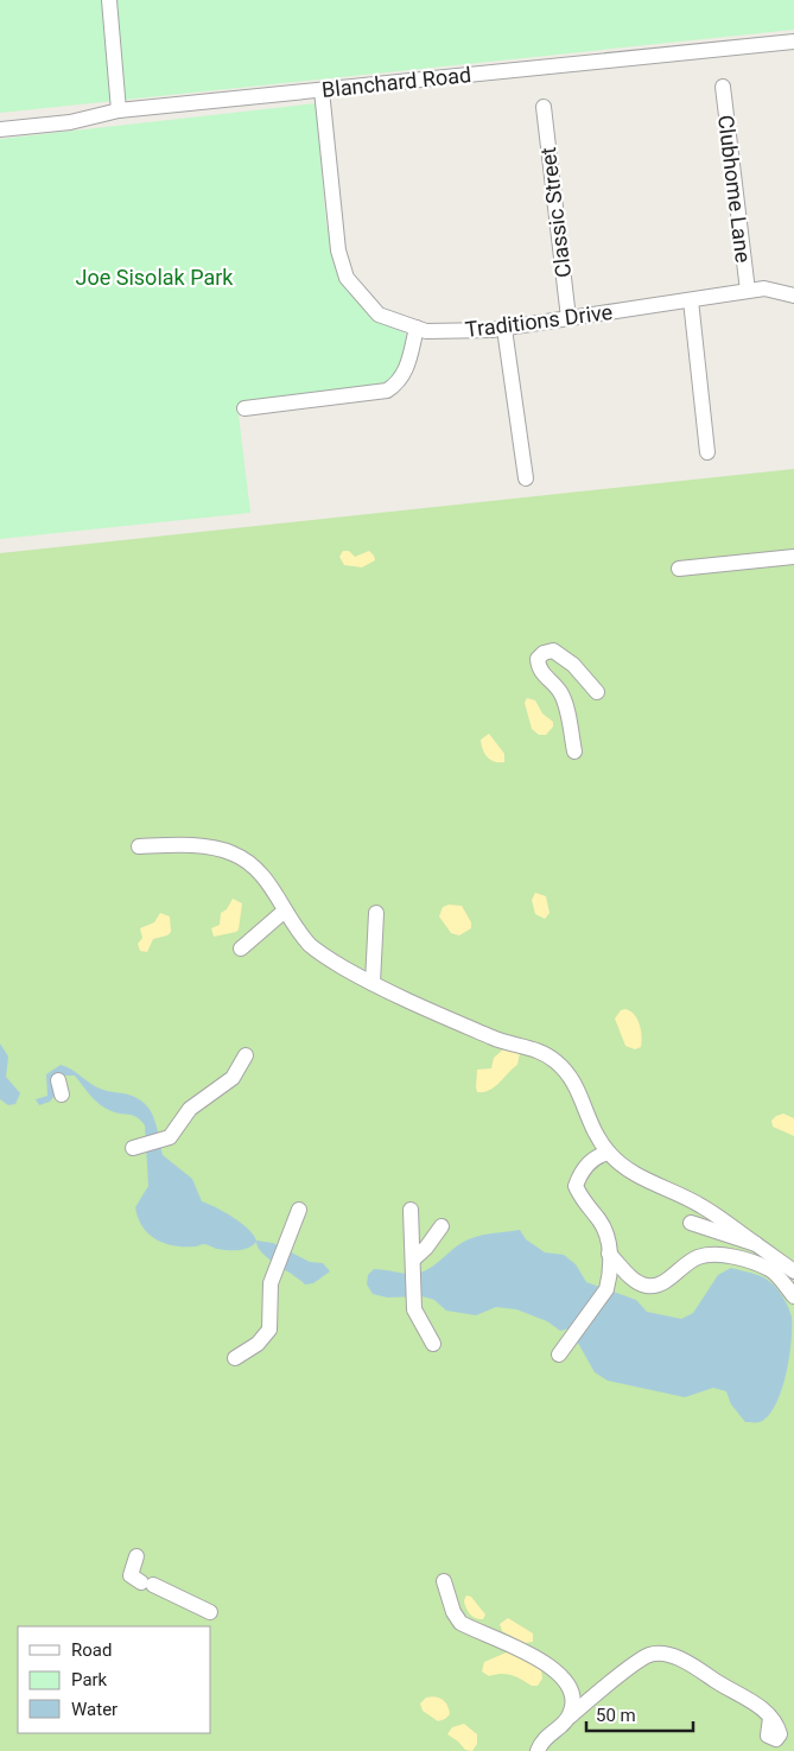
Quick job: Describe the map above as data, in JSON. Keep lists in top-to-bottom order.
{
  "streets": {
    "street": [
      "Blanchard Road",
      "Clubhome Lane",
      "Classic Street",
      "Traditions Drive"
    ]
  },
  "crossings": [
    ["Blanchard Road", "Traditions Drive"],
    ["Clubhome Lane", "Traditions Drive"],
    ["Classic Street", "Traditions Drive"]
  ],
  "parks": ["Joe Sisolak Park"],
  "legend": ["Road", "Park", "Water"],
  "scale_bar": "50 m"
}
